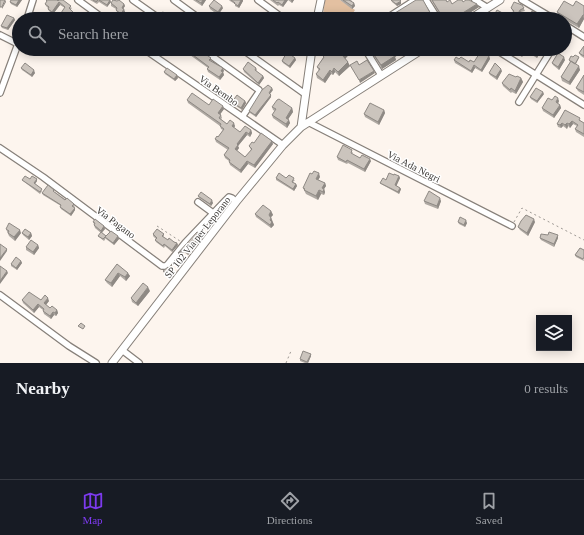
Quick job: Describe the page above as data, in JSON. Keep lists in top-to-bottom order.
{
  "streets": {
    "street": [
      "Via Bembo",
      "Via Ada Negri",
      "Via Pagano",
      "SP 102 Via per Leporano"
    ]
  },
  "crossings": [
    ["Via Bembo", "SP 102 Via per Leporano"],
    ["Via Ada Negri", "SP 102 Via per Leporano"],
    ["Via Pagano", "SP 102 Via per Leporano"]
  ],
  "page": {
    "search": "Search here",
    "heading": ["Nearby", "0 results"],
    "nav": ["Map", "Directions", "Saved"]
  }
}
